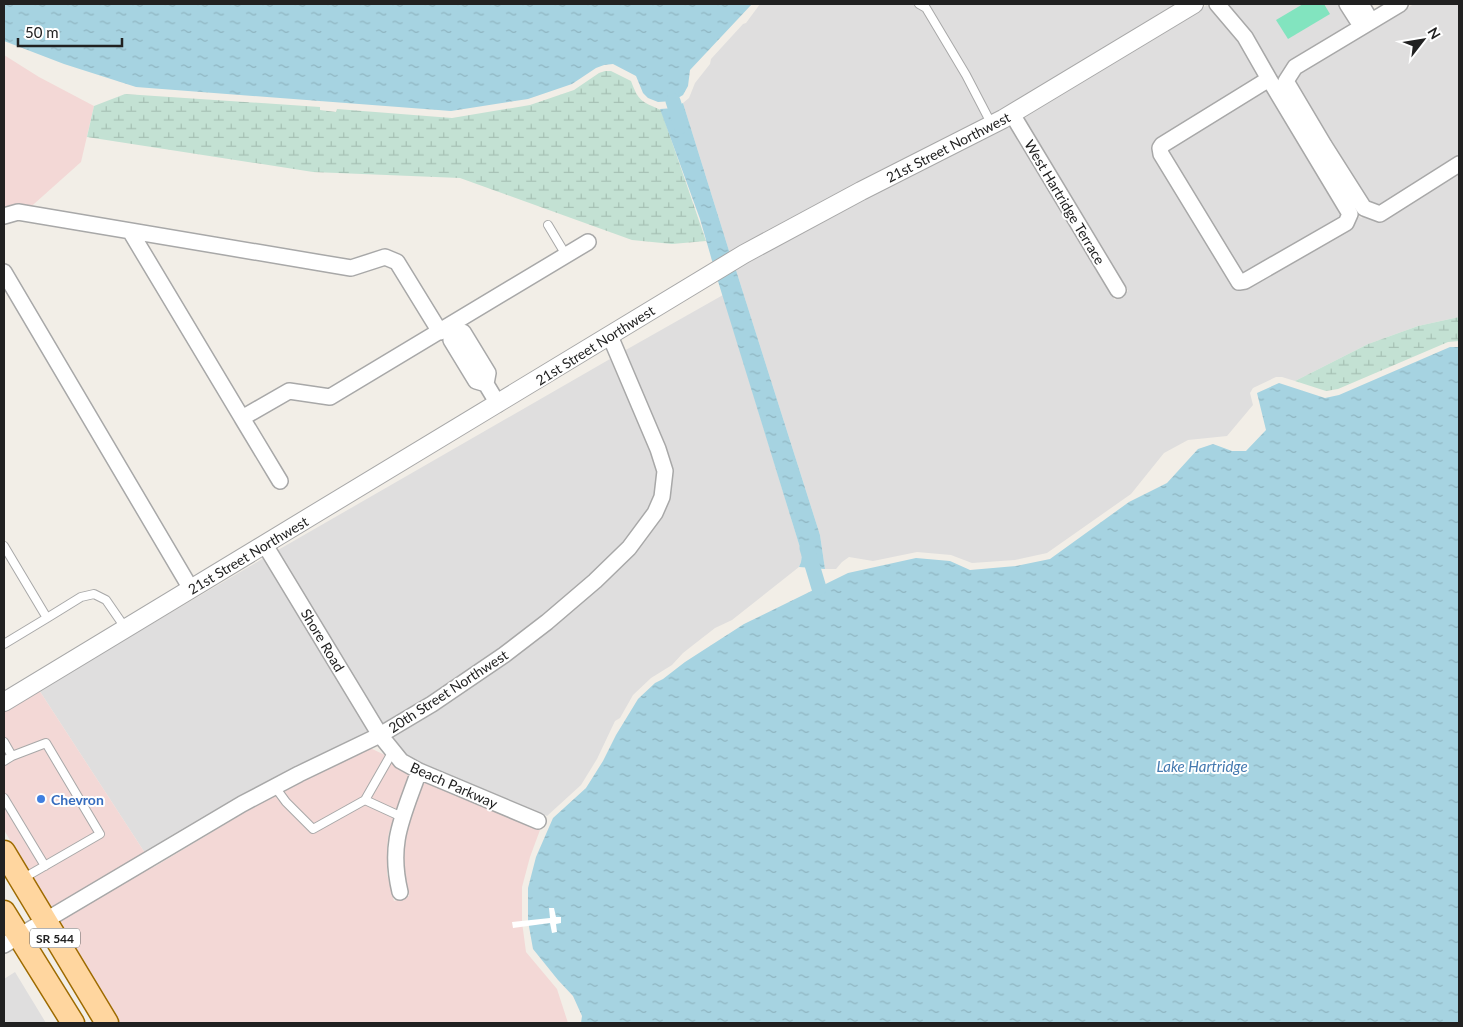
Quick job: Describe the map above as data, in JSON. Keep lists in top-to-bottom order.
{
  "streets": {
    "main road": ["SR 544"],
    "street": [
      "21st Street Northwest",
      "West Hartridge Terrace",
      "Shore Road",
      "20th Street Northwest",
      "Beach Parkway"
    ]
  },
  "crossings": [
    ["21st Street Northwest", "West Hartridge Terrace"],
    ["21st Street Northwest", "Shore Road"],
    ["21st Street Northwest", "20th Street Northwest"],
    ["Shore Road", "20th Street Northwest"],
    ["Shore Road", "Beach Parkway"],
    ["20th Street Northwest", "Beach Parkway"],
    ["20th Street Northwest", "SR 544"]
  ],
  "water": ["Lake Hartridge"],
  "places": ["Chevron"],
  "scale_bar": "50 m",
  "north": "top right"
}
